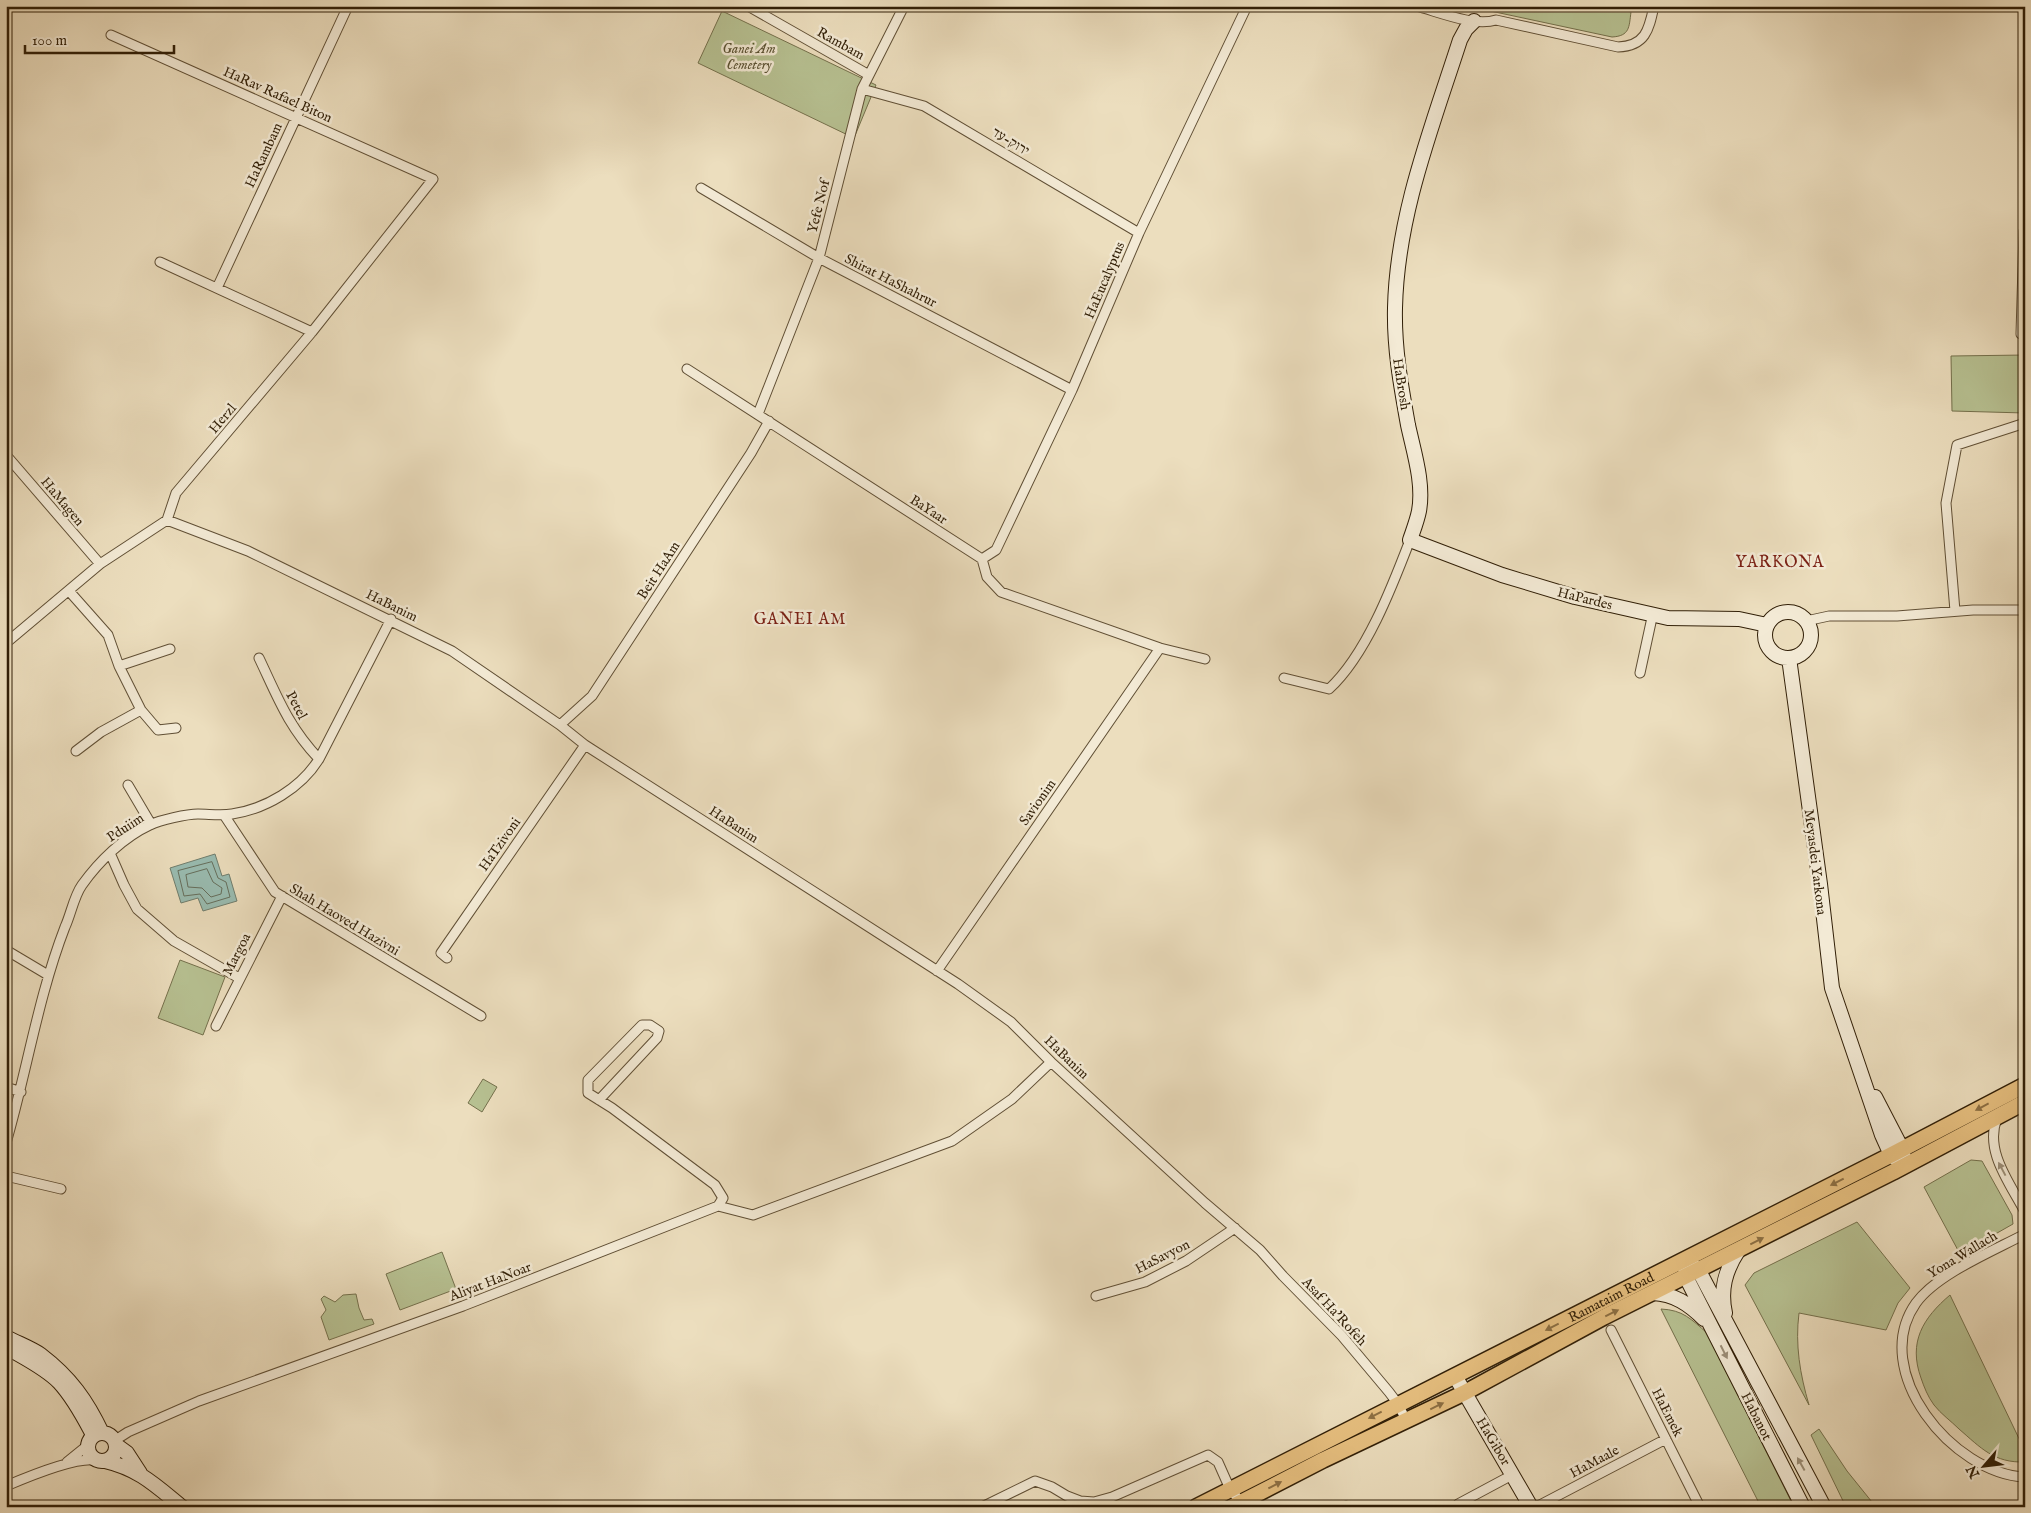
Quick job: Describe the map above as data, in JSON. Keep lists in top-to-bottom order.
{
  "streets": {
    "main road": ["Ramataim Road"],
    "street": [
      "Rambam",
      "HaRav Rafael Biton",
      "ירוק-עד",
      "HaRambam",
      "Yefe Nof",
      "Shirat HaShahrur",
      "HaEucalyptus",
      "HaBrosh",
      "Herzl",
      "HaMagen",
      "BaYaar",
      "Beit HaAm",
      "HaPardes",
      "HaBanim",
      "Petel",
      "Savionim",
      "Pduiim",
      "HaTzivoni",
      "Meyasdei Yarkona",
      "Shah Haoved Hazivni",
      "Margoa",
      "Yona Wallach",
      "HaSavyon",
      "Aliyat HaNoar",
      "Asaf Ha'Rofeh",
      "HaEmek",
      "Habanot",
      "HaGibor",
      "HaMaale"
    ]
  },
  "crossings": [
    ["Rambam", "Yefe Nof"],
    ["HaRav Rafael Biton", "HaRambam"],
    ["HaRav Rafael Biton", "Herzl"],
    ["ירוק-עד", "Yefe Nof"],
    ["ירוק-עד", "HaEucalyptus"],
    ["Yefe Nof", "Shirat HaShahrur"],
    ["Yefe Nof", "BaYaar"],
    ["Shirat HaShahrur", "HaEucalyptus"],
    ["HaEucalyptus", "BaYaar"],
    ["HaBrosh", "HaPardes"],
    ["Herzl", "HaBanim"],
    ["BaYaar", "Beit HaAm"],
    ["Beit HaAm", "HaBanim"],
    ["HaPardes", "Meyasdei Yarkona"],
    ["HaBanim", "Savionim"],
    ["HaBanim", "Pduiim"],
    ["HaBanim", "HaTzivoni"],
    ["HaBanim", "HaSavyon"],
    ["HaBanim", "Asaf Ha'Rofeh"],
    ["Petel", "Pduiim"],
    ["Pduiim", "Shah Haoved Hazivni"],
    ["Meyasdei Yarkona", "Ramataim Road"],
    ["Shah Haoved Hazivni", "Margoa"],
    ["HaSavyon", "Asaf Ha'Rofeh"],
    ["Ramataim Road", "Asaf Ha'Rofeh"],
    ["Ramataim Road", "Habanot"],
    ["Ramataim Road", "HaGibor"],
    ["HaEmek", "HaMaale"]
  ],
  "districts": ["YARKONA", "GANEI AM"],
  "parks": ["Ganei Am Cemetery"],
  "scale_bar": "100 m",
  "north": "bottom left"
}
